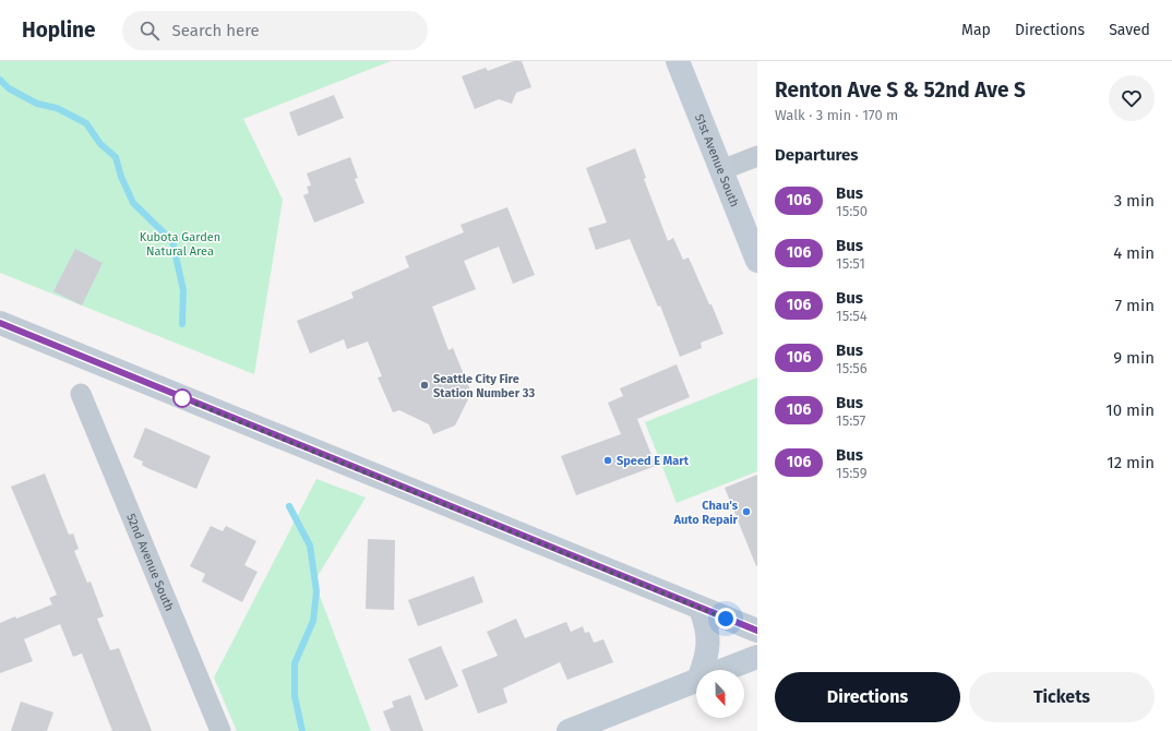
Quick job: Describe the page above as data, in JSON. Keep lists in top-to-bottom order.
{
  "streets": {
    "main road": ["51st Avenue South"],
    "street": ["52nd Avenue South"]
  },
  "parks": ["Kubota Garden Natural Area"],
  "places": ["Seattle City Fire Station Number 33", "Speed E Mart", "Chau's Auto Repair"],
  "lines": ["bus line 106"],
  "north": "bottom",
  "page": {
    "header": "Hopline",
    "search": "Search here",
    "nav": ["Map", "Directions", "Saved"],
    "heading": [
      ["Renton Ave S & 52nd Ave S", "Walk · 3 min · 170 m"],
      "Departures"
    ],
    "list": [
      {
        "mark": "106",
        "name": "Bus",
        "note": "15:50",
        "value": "3 min"
      },
      {
        "mark": "106",
        "name": "Bus",
        "note": "15:51",
        "value": "4 min"
      },
      {
        "mark": "106",
        "name": "Bus",
        "note": "15:54",
        "value": "7 min"
      },
      {
        "mark": "106",
        "name": "Bus",
        "note": "15:56",
        "value": "9 min"
      },
      {
        "mark": "106",
        "name": "Bus",
        "note": "15:57",
        "value": "10 min"
      },
      {
        "mark": "106",
        "name": "Bus",
        "note": "15:59",
        "value": "12 min"
      }
    ],
    "buttons": ["Directions", "Tickets"]
  }
}
